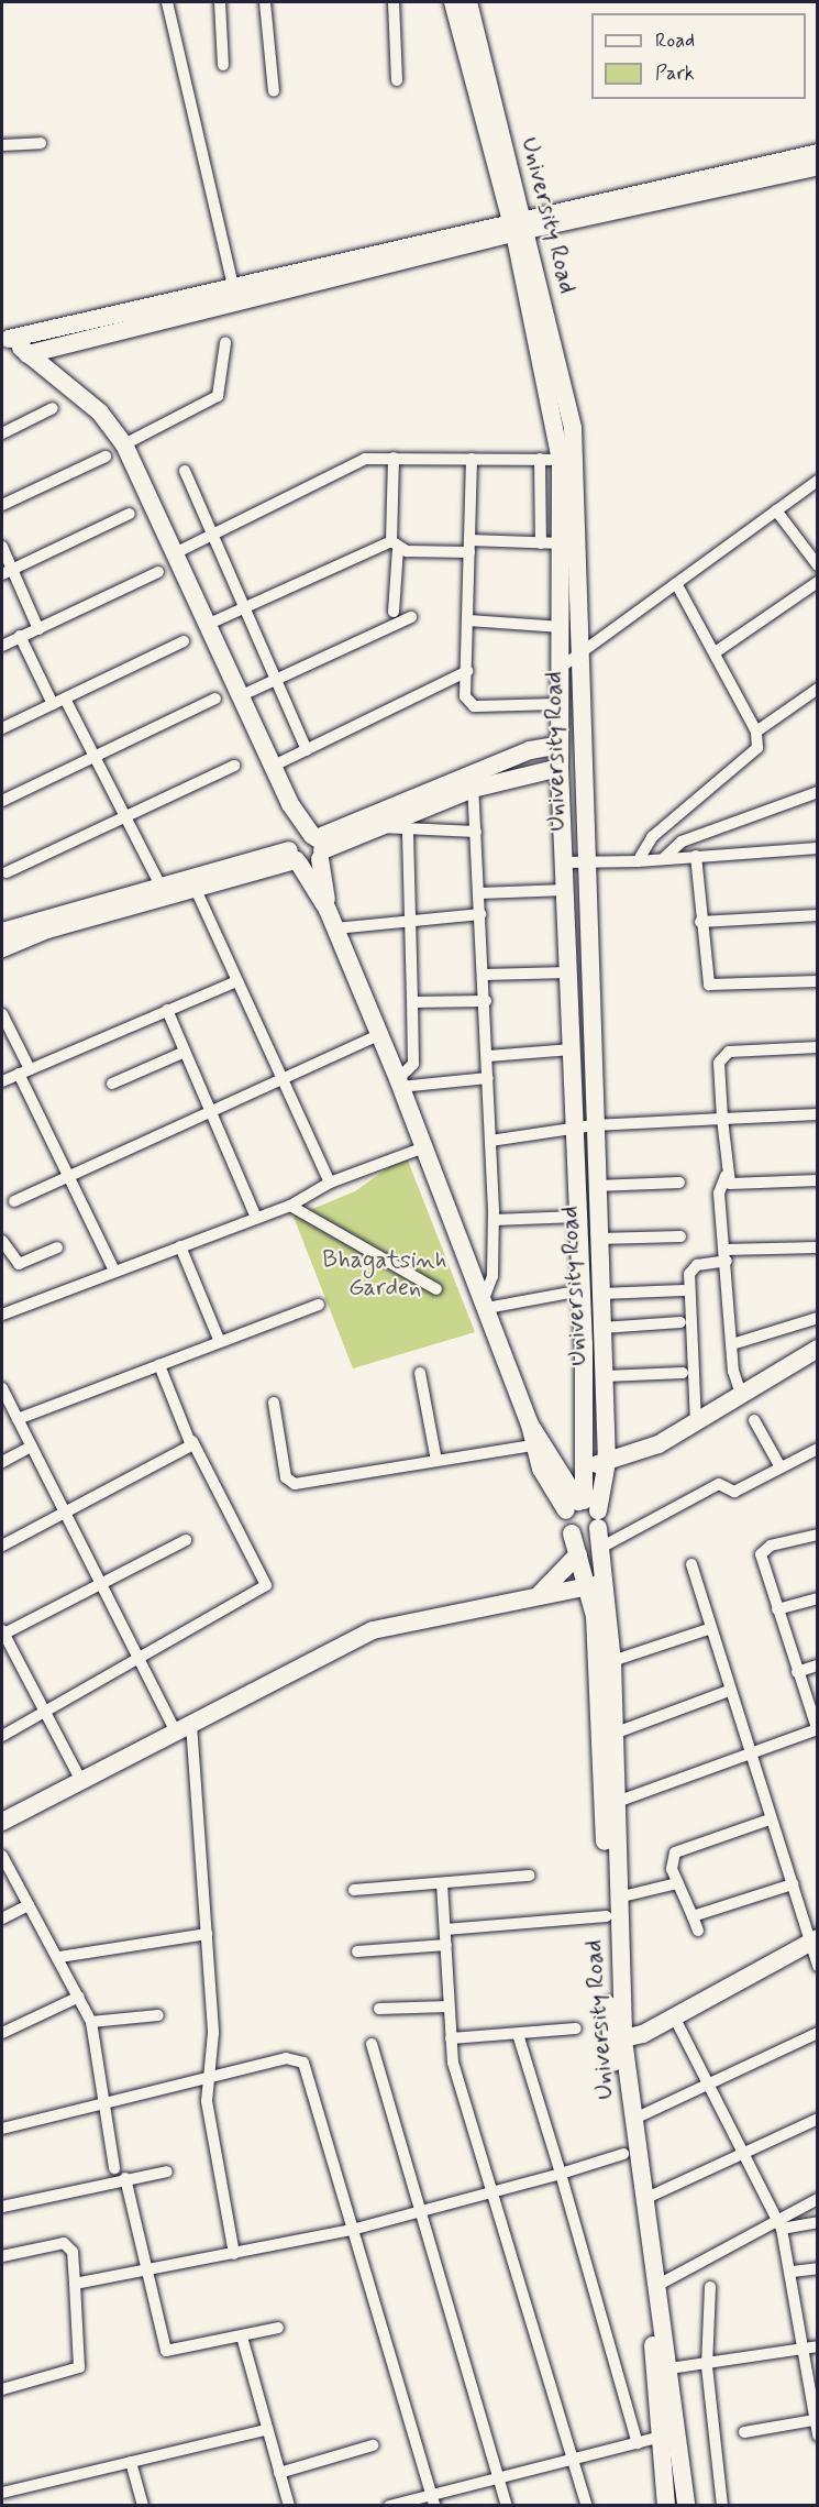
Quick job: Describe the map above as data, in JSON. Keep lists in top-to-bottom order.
{
  "streets": {
    "street": ["University Road"]
  },
  "parks": ["Bhagatsinh Garden"],
  "legend": ["Road", "Park"]
}
